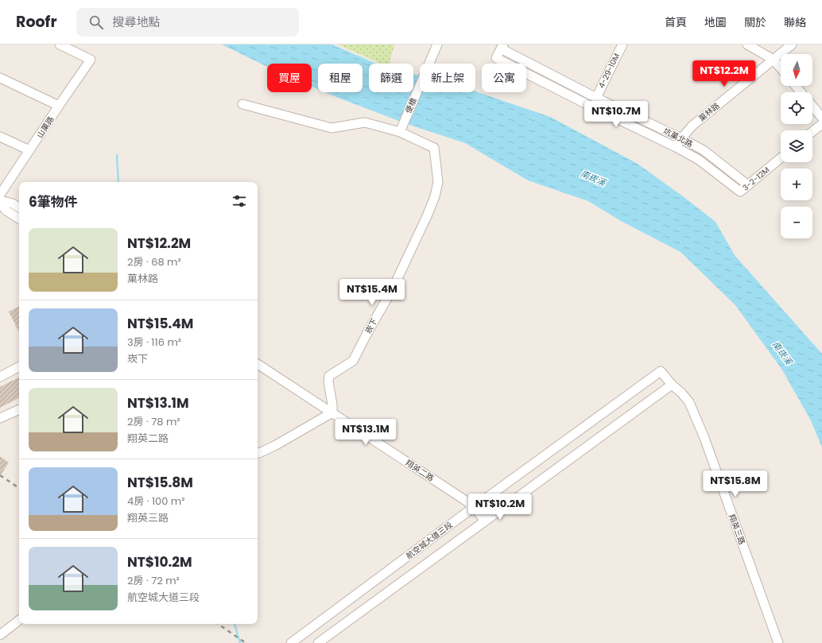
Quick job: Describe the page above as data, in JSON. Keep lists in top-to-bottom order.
{
  "streets": {
    "street": [
      "4-29-10M",
      "便橋",
      "菓林路",
      "山菓路",
      "坑菓北路",
      "3-2-12M",
      "崁下",
      "翔英二路",
      "翔英三路",
      "航空城大道三段"
    ]
  },
  "crossings": [
    ["4-29-10M", "坑菓北路"],
    ["便橋", "崁下"],
    ["菓林路", "坑菓北路"],
    ["坑菓北路", "3-2-12M"],
    ["崁下", "翔英二路"],
    ["翔英二路", "航空城大道三段"],
    ["翔英三路", "航空城大道三段"]
  ],
  "water": ["南崁溪"],
  "north": "bottom",
  "page": {
    "header": "Roofr",
    "search": "搜尋地點",
    "nav": [
      "首頁",
      "地圖",
      "關於",
      "聯絡"
    ],
    "map_buttons": ["+", "−"],
    "price": [
      "NT$12.2M",
      "NT$10.7M",
      "NT$15.4M",
      "NT$13.1M",
      "NT$15.8M",
      "NT$10.2M"
    ],
    "chip": [
      "買屋",
      "租屋",
      "篩選",
      "新上架",
      "公寓"
    ],
    "heading": "6筆物件",
    "list": [
      {
        "name": "NT$12.2M",
        "note": "2房 · 68 m² · 菓林路"
      },
      {
        "name": "NT$15.4M",
        "note": "3房 · 116 m² · 崁下"
      },
      {
        "name": "NT$13.1M",
        "note": "2房 · 78 m² · 翔英二路"
      },
      {
        "name": "NT$15.8M",
        "note": "4房 · 100 m² · 翔英三路"
      },
      {
        "name": "NT$10.2M",
        "note": "2房 · 72 m² · 航空城大道三段"
      }
    ]
  }
}
